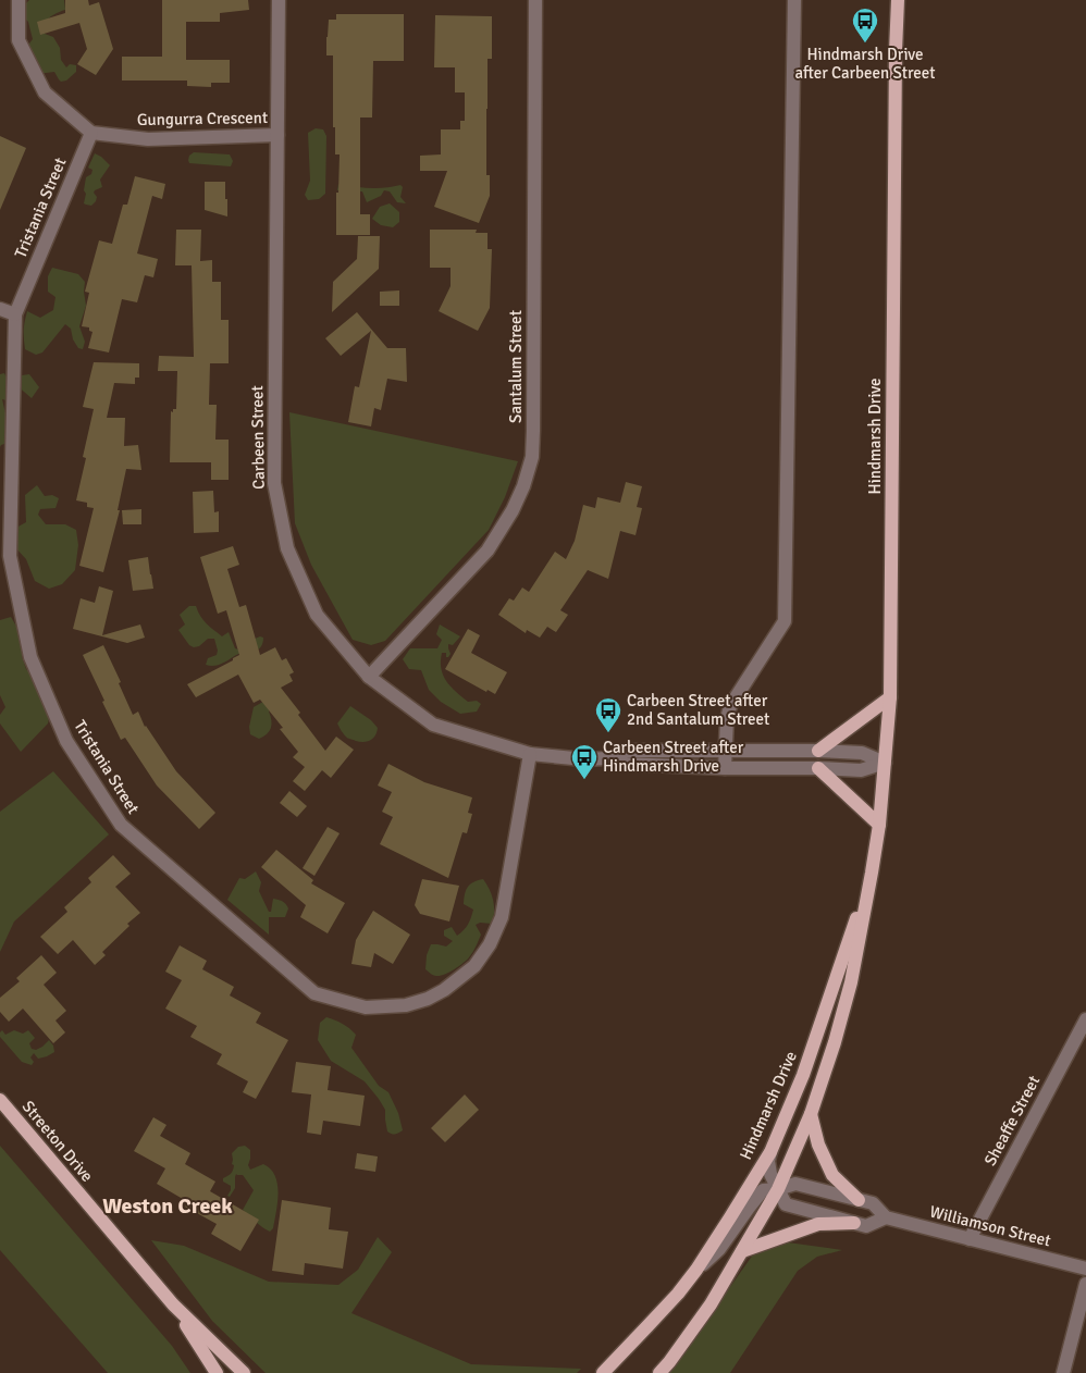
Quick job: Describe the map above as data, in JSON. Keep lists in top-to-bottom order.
{
  "streets": {
    "main road": ["Hindmarsh Drive", "Streeton Drive"],
    "street": [
      "Gungurra Crescent",
      "Tristania Street",
      "Santalum Street",
      "Carbeen Street",
      "Sheaffe Street",
      "Williamson Street"
    ]
  },
  "crossings": [
    ["Gungurra Crescent", "Tristania Street"],
    ["Gungurra Crescent", "Carbeen Street"],
    ["Tristania Street", "Carbeen Street"],
    ["Santalum Street", "Carbeen Street"],
    ["Hindmarsh Drive", "Carbeen Street"],
    ["Hindmarsh Drive", "Williamson Street"],
    ["Sheaffe Street", "Williamson Street"]
  ],
  "districts": ["Weston Creek"],
  "places": {
    "bus stop": ["Hindmarsh Drive after Carbeen Street", "Carbeen Street after 2nd Santalum Street", "Carbeen Street after Hindmarsh Drive"]
  }
}
